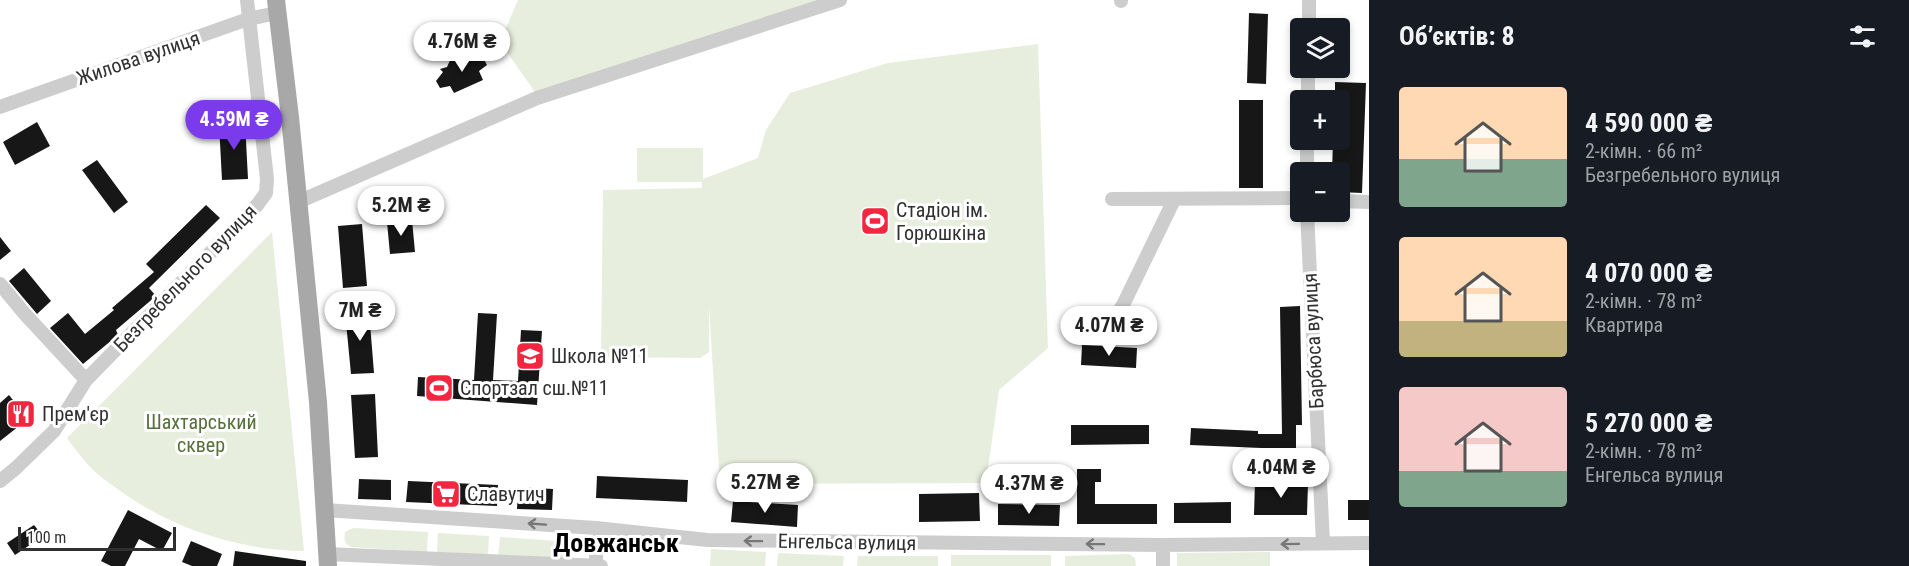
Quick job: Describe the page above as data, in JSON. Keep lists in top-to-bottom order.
{
  "streets": {
    "street": [
      "Жилова вулиця",
      "Безгребельного вулиця",
      "Барбюса вулиця",
      "Енгельса вулиця"
    ]
  },
  "crossings": [
    ["Жилова вулиця", "Безгребельного вулиця"],
    ["Барбюса вулиця", "Енгельса вулиця"]
  ],
  "one_way": ["Енгельса вулиця"],
  "districts": ["Довжанськ"],
  "parks": ["Шахтарський сквер"],
  "places": {
    "sports": ["Стадіон ім. Горюшкіна", "Спортзал сш.№11"],
    "school or university": ["Школа №11"],
    "restaurant": ["Прем'єр"],
    "supermarket": ["Славутич"]
  },
  "scale_bar": "100 m",
  "page": {
    "heading": "Об’єктів: 8",
    "map_buttons": ["+", "−"],
    "price": [
      "4.76M ₴",
      "4.59M ₴",
      "5.2M ₴",
      "7M ₴",
      "4.07M ₴",
      "4.04M ₴",
      "5.27M ₴",
      "4.37M ₴"
    ],
    "list": [
      {
        "name": "4 590 000 ₴",
        "note": "2-кімн. · 66 m² · Безгребельного вулиця"
      },
      {
        "name": "4 070 000 ₴",
        "note": "2-кімн. · 78 m² · Квартира"
      },
      {
        "name": "5 270 000 ₴",
        "note": "2-кімн. · 78 m² · Енгельса вулиця"
      }
    ],
    "scale": "100 m"
  }
}
